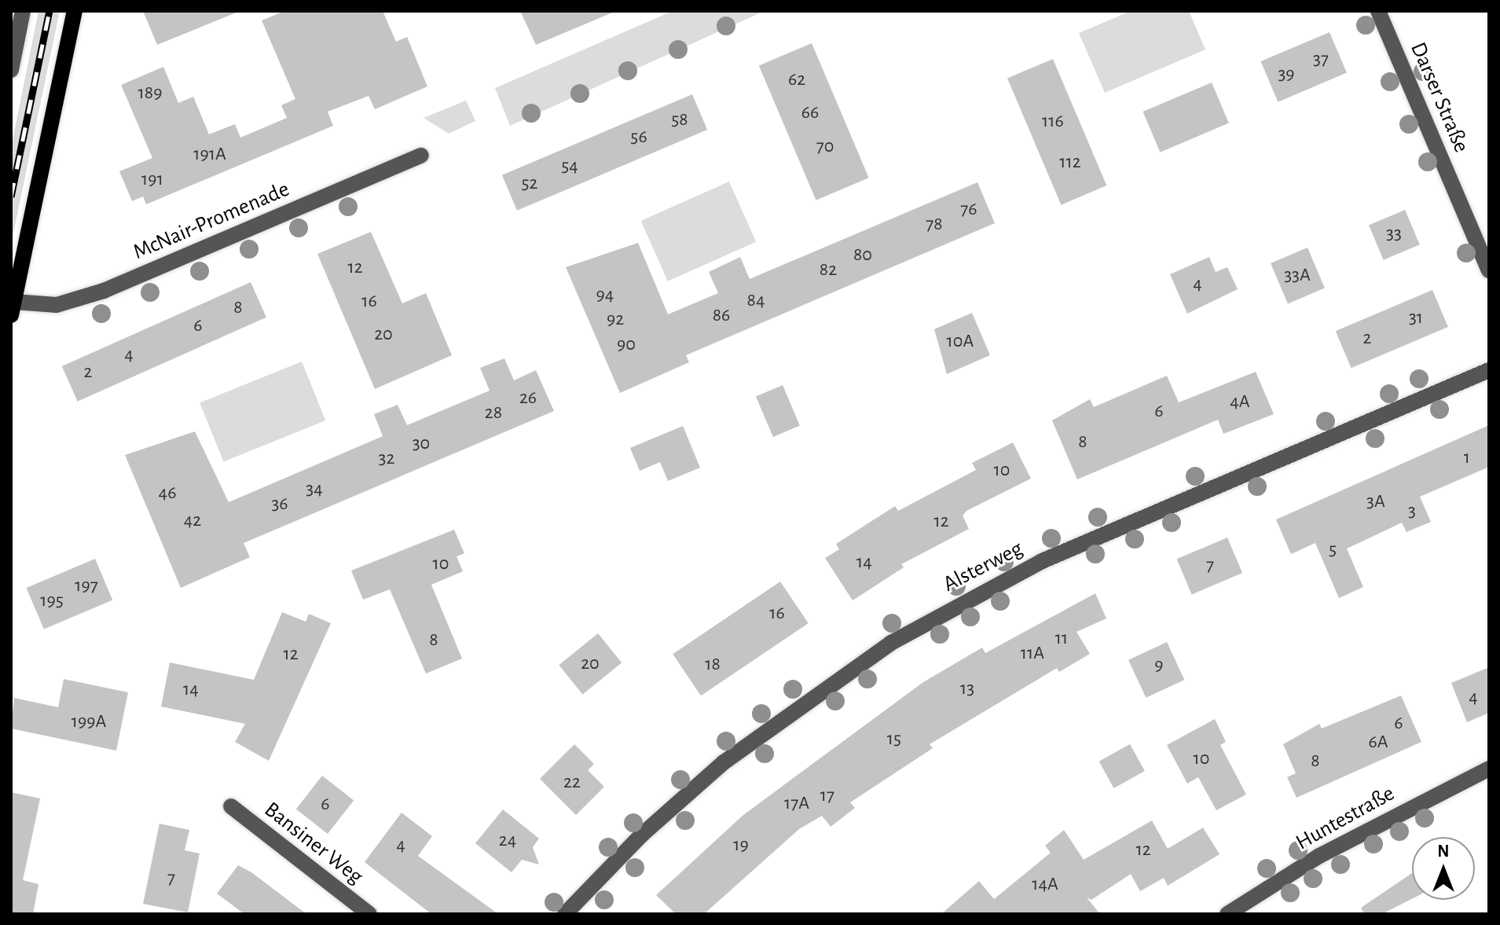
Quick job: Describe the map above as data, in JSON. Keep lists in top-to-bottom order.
{
  "streets": {
    "street": [
      "Darser Straße",
      "McNair-Promenade",
      "Alsterweg",
      "Huntestraße",
      "Bansiner Weg"
    ]
  },
  "house_numbers": [
    "37",
    "39",
    "62",
    "189",
    "66",
    "58",
    "116",
    "56",
    "70",
    "191A",
    "112",
    "54",
    "191",
    "52",
    "76",
    "78",
    "33",
    "80",
    "12",
    "82",
    "33A",
    "4",
    "94",
    "84",
    "16",
    "8",
    "86",
    "31",
    "92",
    "6",
    "20",
    "2",
    "10A",
    "90",
    "4",
    "2",
    "26",
    "4A",
    "6",
    "28",
    "8",
    "30",
    "1",
    "32",
    "10",
    "34",
    "46",
    "3A",
    "36",
    "3",
    "42",
    "12",
    "5",
    "14",
    "10",
    "7",
    "197",
    "195",
    "16",
    "11",
    "8",
    "11A",
    "12",
    "20",
    "18",
    "9",
    "13",
    "14",
    "4",
    "199A",
    "6",
    "15",
    "6A",
    "10",
    "8",
    "22",
    "17",
    "17A",
    "6",
    "24",
    "4",
    "19",
    "12",
    "7",
    "14A"
  ],
  "north": "top"
}
